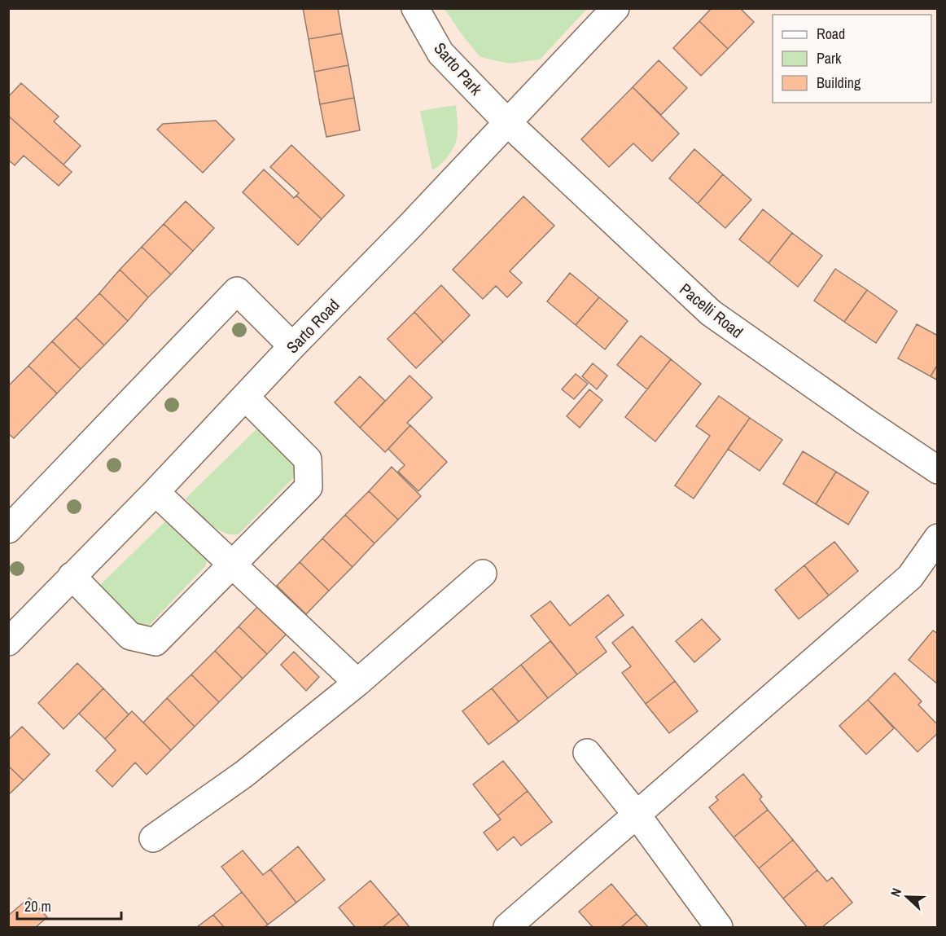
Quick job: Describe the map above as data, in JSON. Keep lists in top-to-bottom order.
{
  "streets": {
    "street": ["Sarto Park", "Pacelli Road", "Sarto Road"]
  },
  "crossings": [
    ["Sarto Park", "Pacelli Road"],
    ["Sarto Park", "Sarto Road"],
    ["Pacelli Road", "Sarto Road"]
  ],
  "legend": ["Road", "Park", "Building"],
  "scale_bar": "20 m",
  "north": "left"
}
